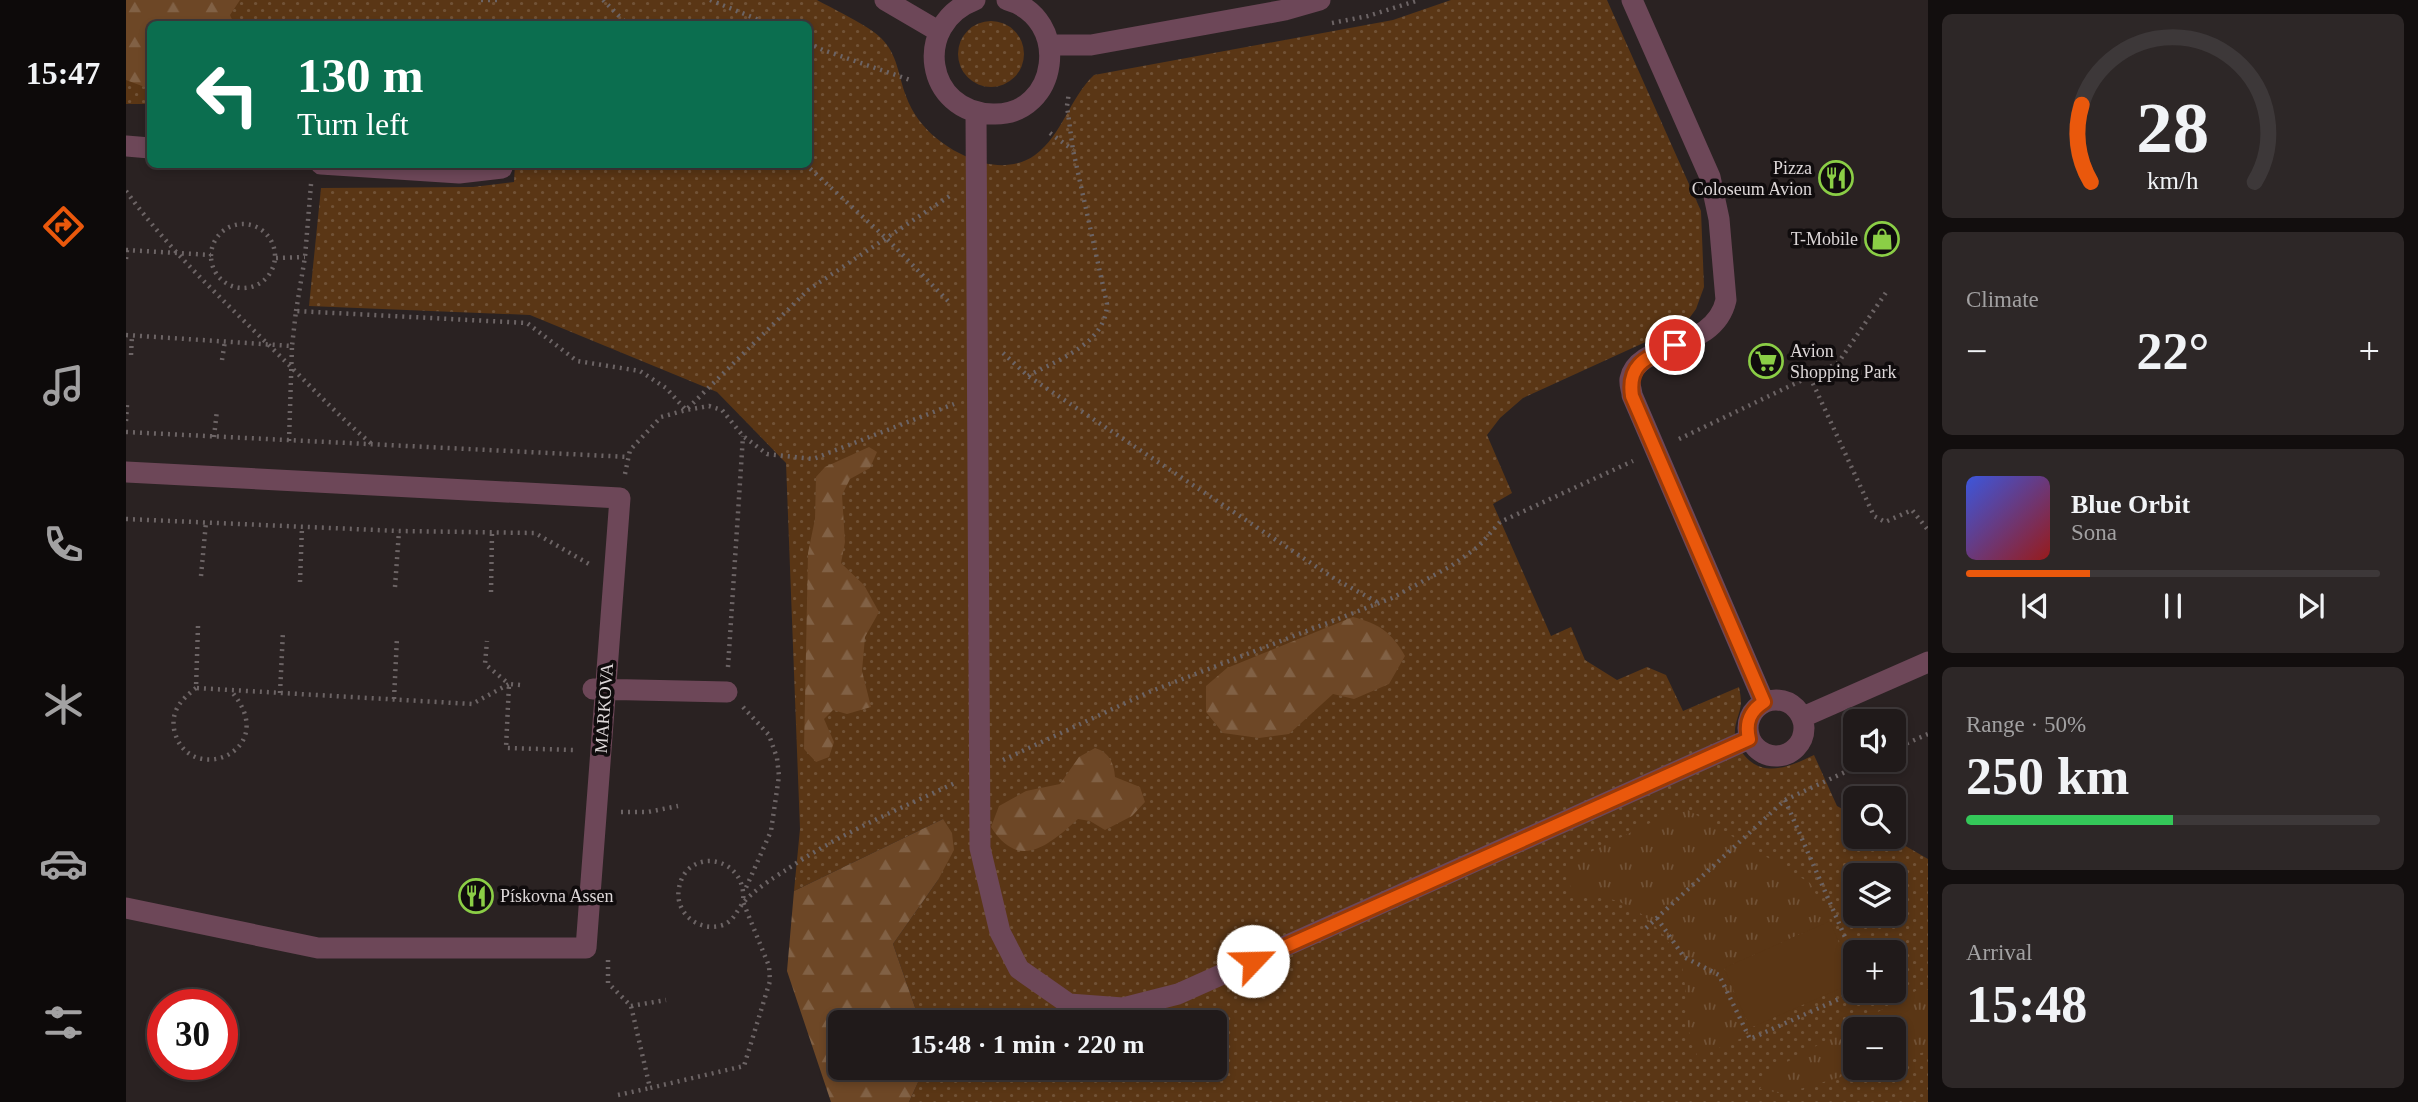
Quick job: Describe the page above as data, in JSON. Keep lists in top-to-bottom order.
{
  "streets": {
    "street": ["MARKOVA"]
  },
  "places": {
    "restaurant": ["Pizza Coloseum Avion", "Pískovna Assen"],
    "shop": ["T-Mobile"],
    "supermarket": ["Avion Shopping Park"]
  },
  "page": {
    "tabs": "15:47",
    "turn": ["130 m", "Turn left"],
    "tile": [
      "Climate",
      ["Range · 50%", "250 km"],
      ["Arrival", "15:48"]
    ],
    "heat": ["−", "22°", "+"],
    "song": ["Blue Orbit", "Sona"],
    "map_buttons": ["+", "−"],
    "limit": "30",
    "trip": "15:48 · 1 min · 220 m",
    "gauge": ["28", "km/h"]
  }
}
